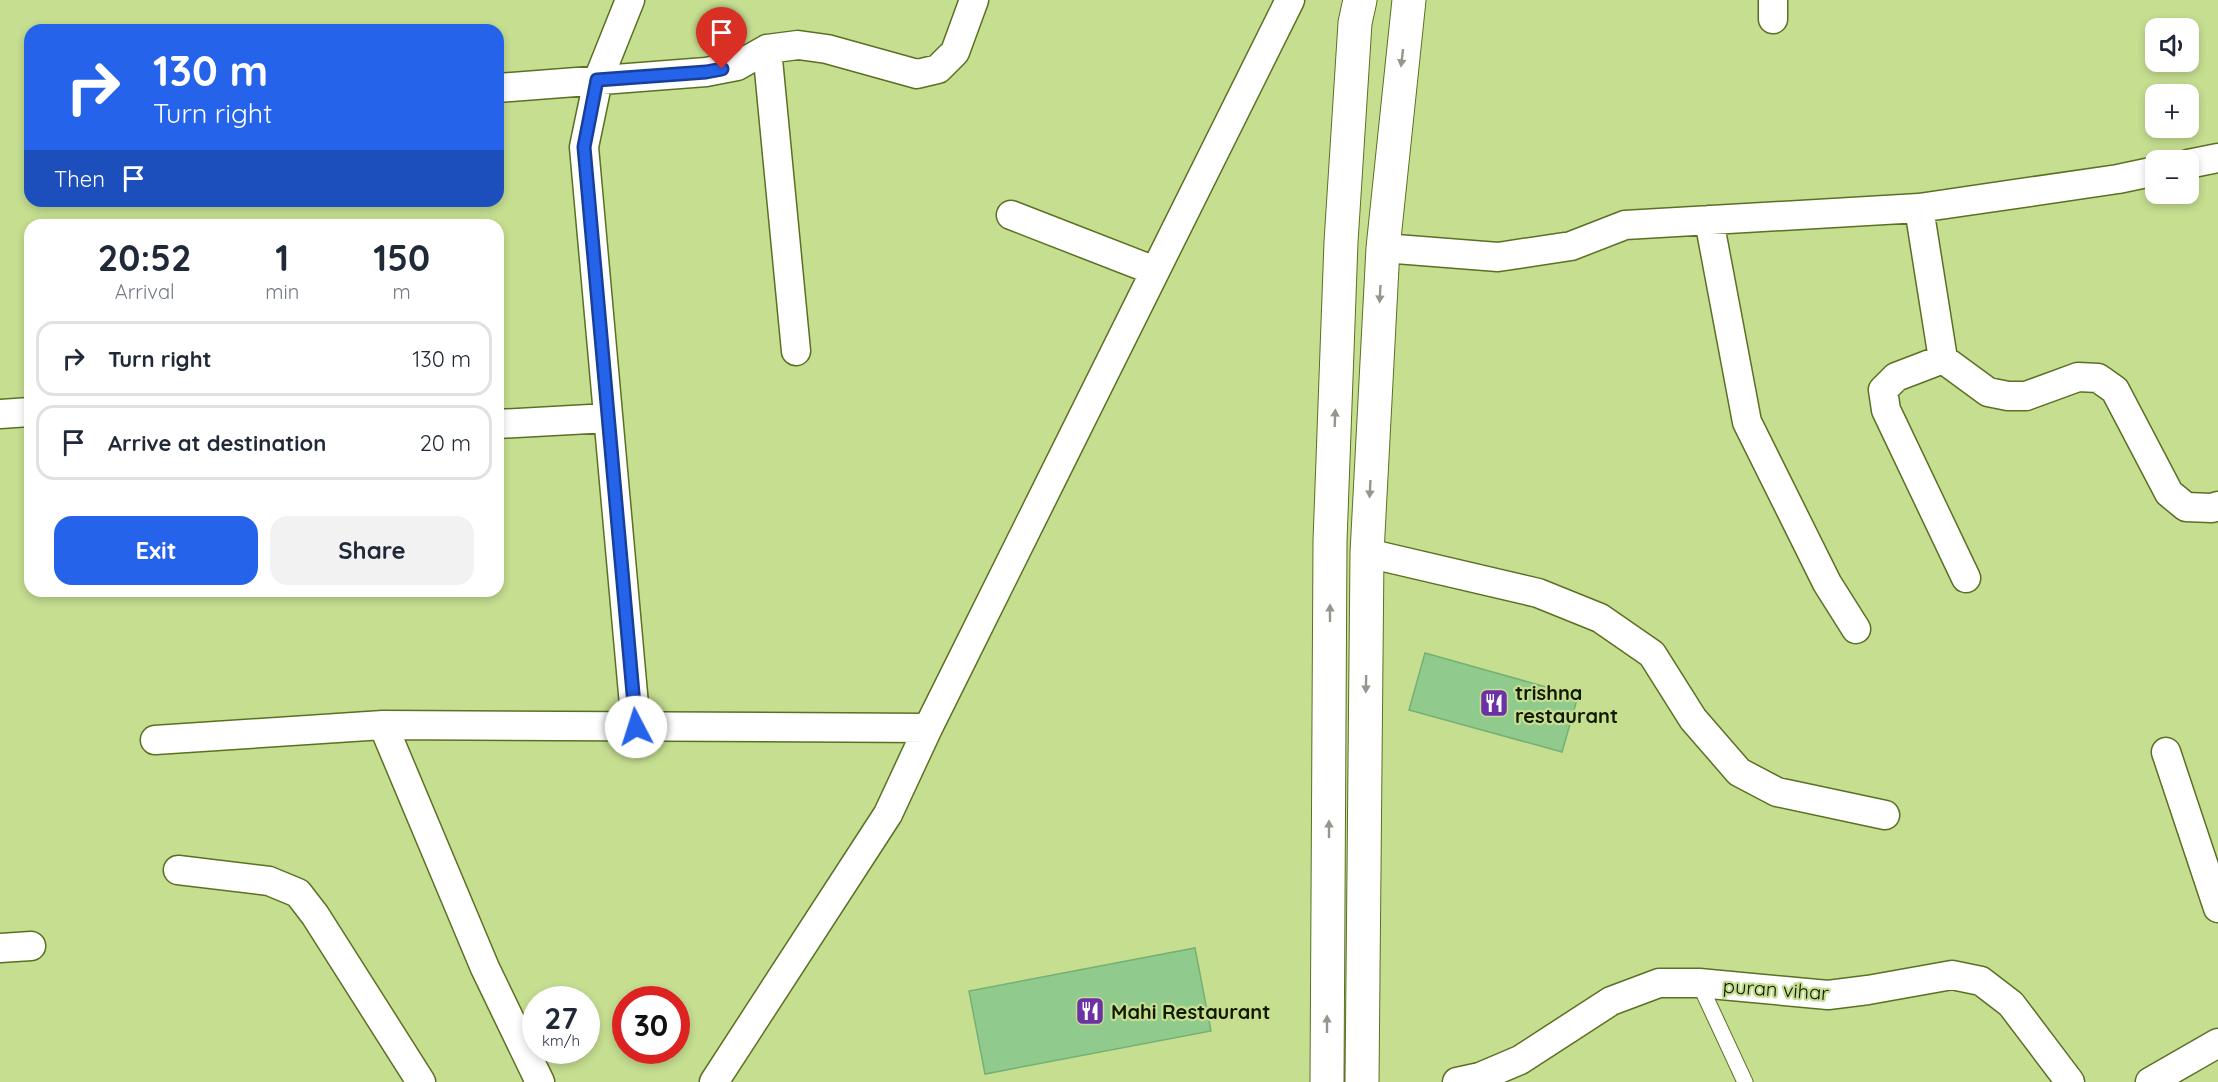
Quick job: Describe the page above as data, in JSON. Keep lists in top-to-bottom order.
{
  "streets": {
    "street": ["puran vihar"]
  },
  "places": {
    "restaurant": ["trishna restaurant", "Mahi Restaurant"]
  },
  "page": {
    "map_buttons": ["+", "−"],
    "turn": ["130 m", "Turn right"],
    "then": "Then",
    "eta": [
      "20:52",
      "Arrival",
      "1",
      "min",
      "150",
      "m"
    ],
    "list": [
      {
        "name": "Turn right",
        "value": "130 m"
      },
      {
        "name": "Arrive at destination",
        "value": "20 m"
      }
    ],
    "buttons": ["Exit", "Share"],
    "speed": "27 km/h",
    "limit": "30"
  }
}
